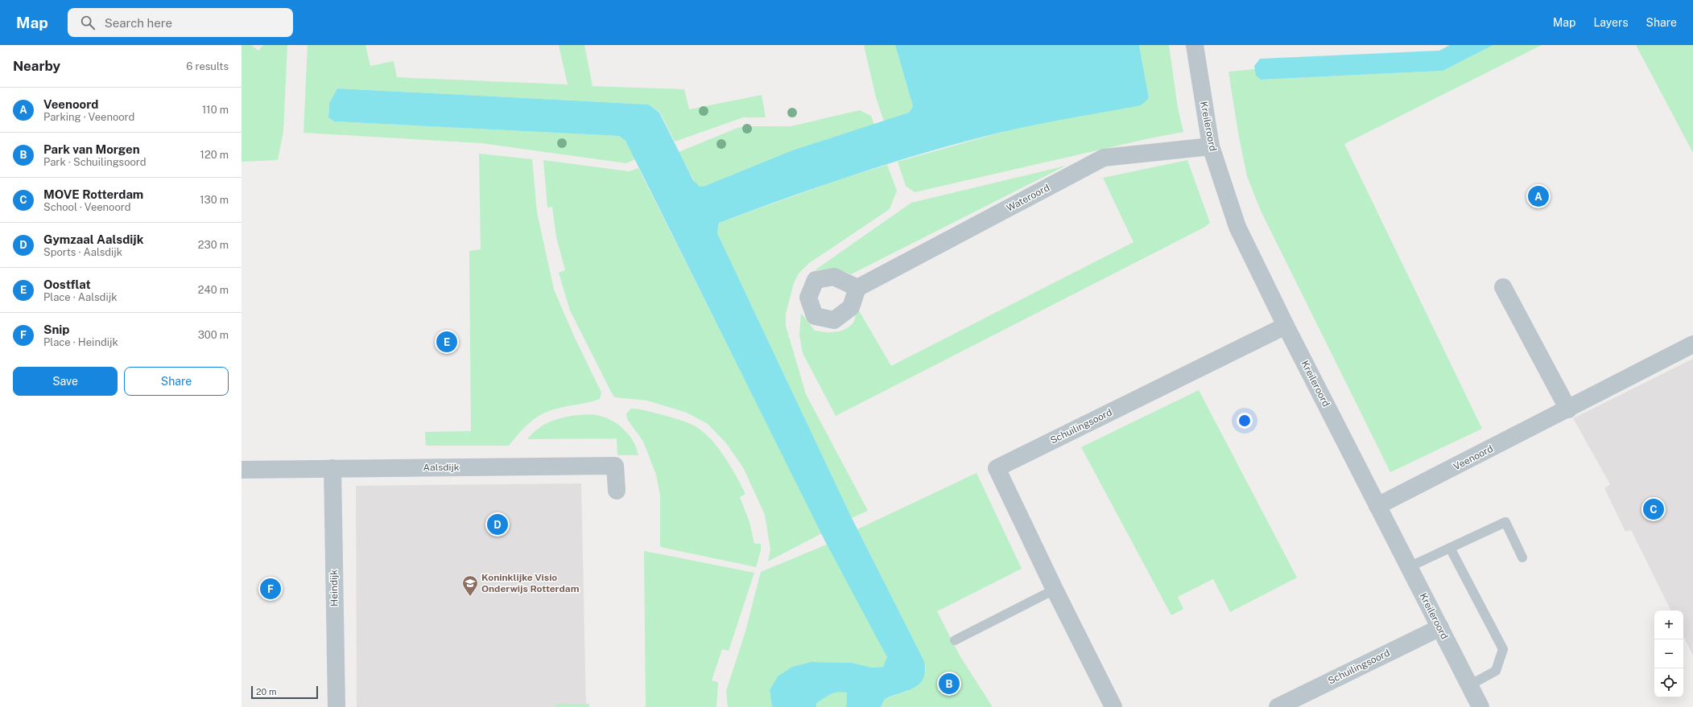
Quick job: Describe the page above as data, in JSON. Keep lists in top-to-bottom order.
{
  "streets": {
    "street": [
      "Kreileroord",
      "Wateroord",
      "Schuilingsoord",
      "Veenoord",
      "Aalsdijk",
      "Heindijk"
    ]
  },
  "crossings": [
    ["Kreileroord", "Wateroord"],
    ["Kreileroord", "Schuilingsoord"],
    ["Kreileroord", "Veenoord"],
    ["Aalsdijk", "Heindijk"]
  ],
  "places": {
    "school or university": ["Koninklijke Visio Onderwijs Rotterdam"]
  },
  "scale_bar": "20 m",
  "page": {
    "header": "Map",
    "search": "Search here",
    "nav": ["Map", "Layers", "Share"],
    "heading": ["Nearby", "6 results"],
    "list": [
      {
        "mark": "A",
        "name": "Veenoord",
        "note": "Parking · Veenoord",
        "value": "110 m"
      },
      {
        "mark": "B",
        "name": "Park van Morgen",
        "note": "Park · Schuilingsoord",
        "value": "120 m"
      },
      {
        "mark": "C",
        "name": "MOVE Rotterdam",
        "note": "School · Veenoord",
        "value": "130 m"
      },
      {
        "mark": "D",
        "name": "Gymzaal Aalsdijk",
        "note": "Sports · Aalsdijk",
        "value": "230 m"
      },
      {
        "mark": "E",
        "name": "Oostflat",
        "note": "Place · Aalsdijk",
        "value": "240 m"
      },
      {
        "mark": "F",
        "name": "Snip",
        "note": "Place · Heindijk",
        "value": "300 m"
      }
    ],
    "pins": [
      "A",
      "E",
      "C",
      "D",
      "F",
      "B"
    ],
    "buttons": ["Save", "Share"],
    "map_buttons": ["+", "−"],
    "scale": "20 m"
  }
}
